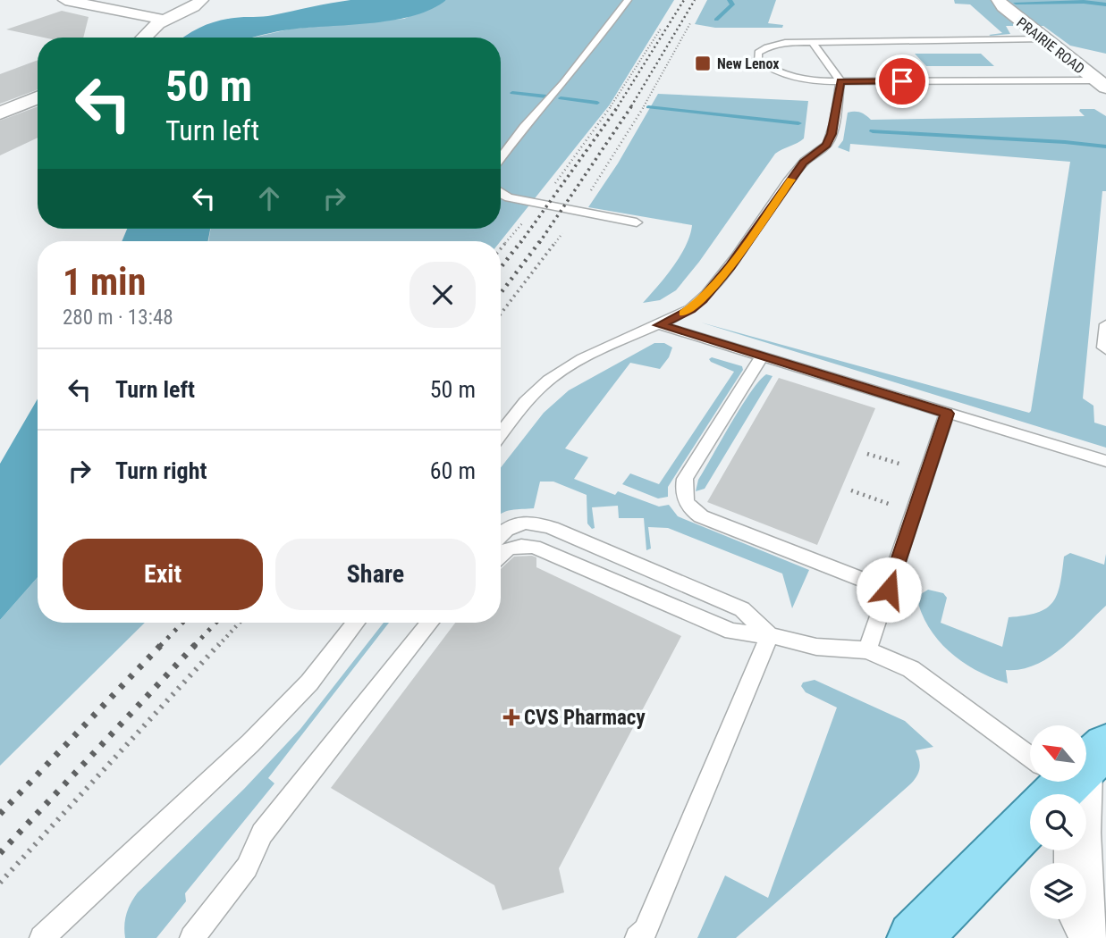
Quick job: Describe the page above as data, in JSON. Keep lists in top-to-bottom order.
{
  "streets": {
    "street": ["PRAIRIE ROAD"]
  },
  "places": {
    "transit": ["New Lenox"],
    "health": ["CVS Pharmacy"]
  },
  "north": "top left",
  "page": {
    "turn": ["50 m", "Turn left"],
    "heading": ["1 min", "280 m · 13:48"],
    "list": [
      {
        "name": "Turn left",
        "value": "50 m"
      },
      {
        "name": "Turn right",
        "value": "60 m"
      }
    ],
    "buttons": ["Exit", "Share"]
  }
}
